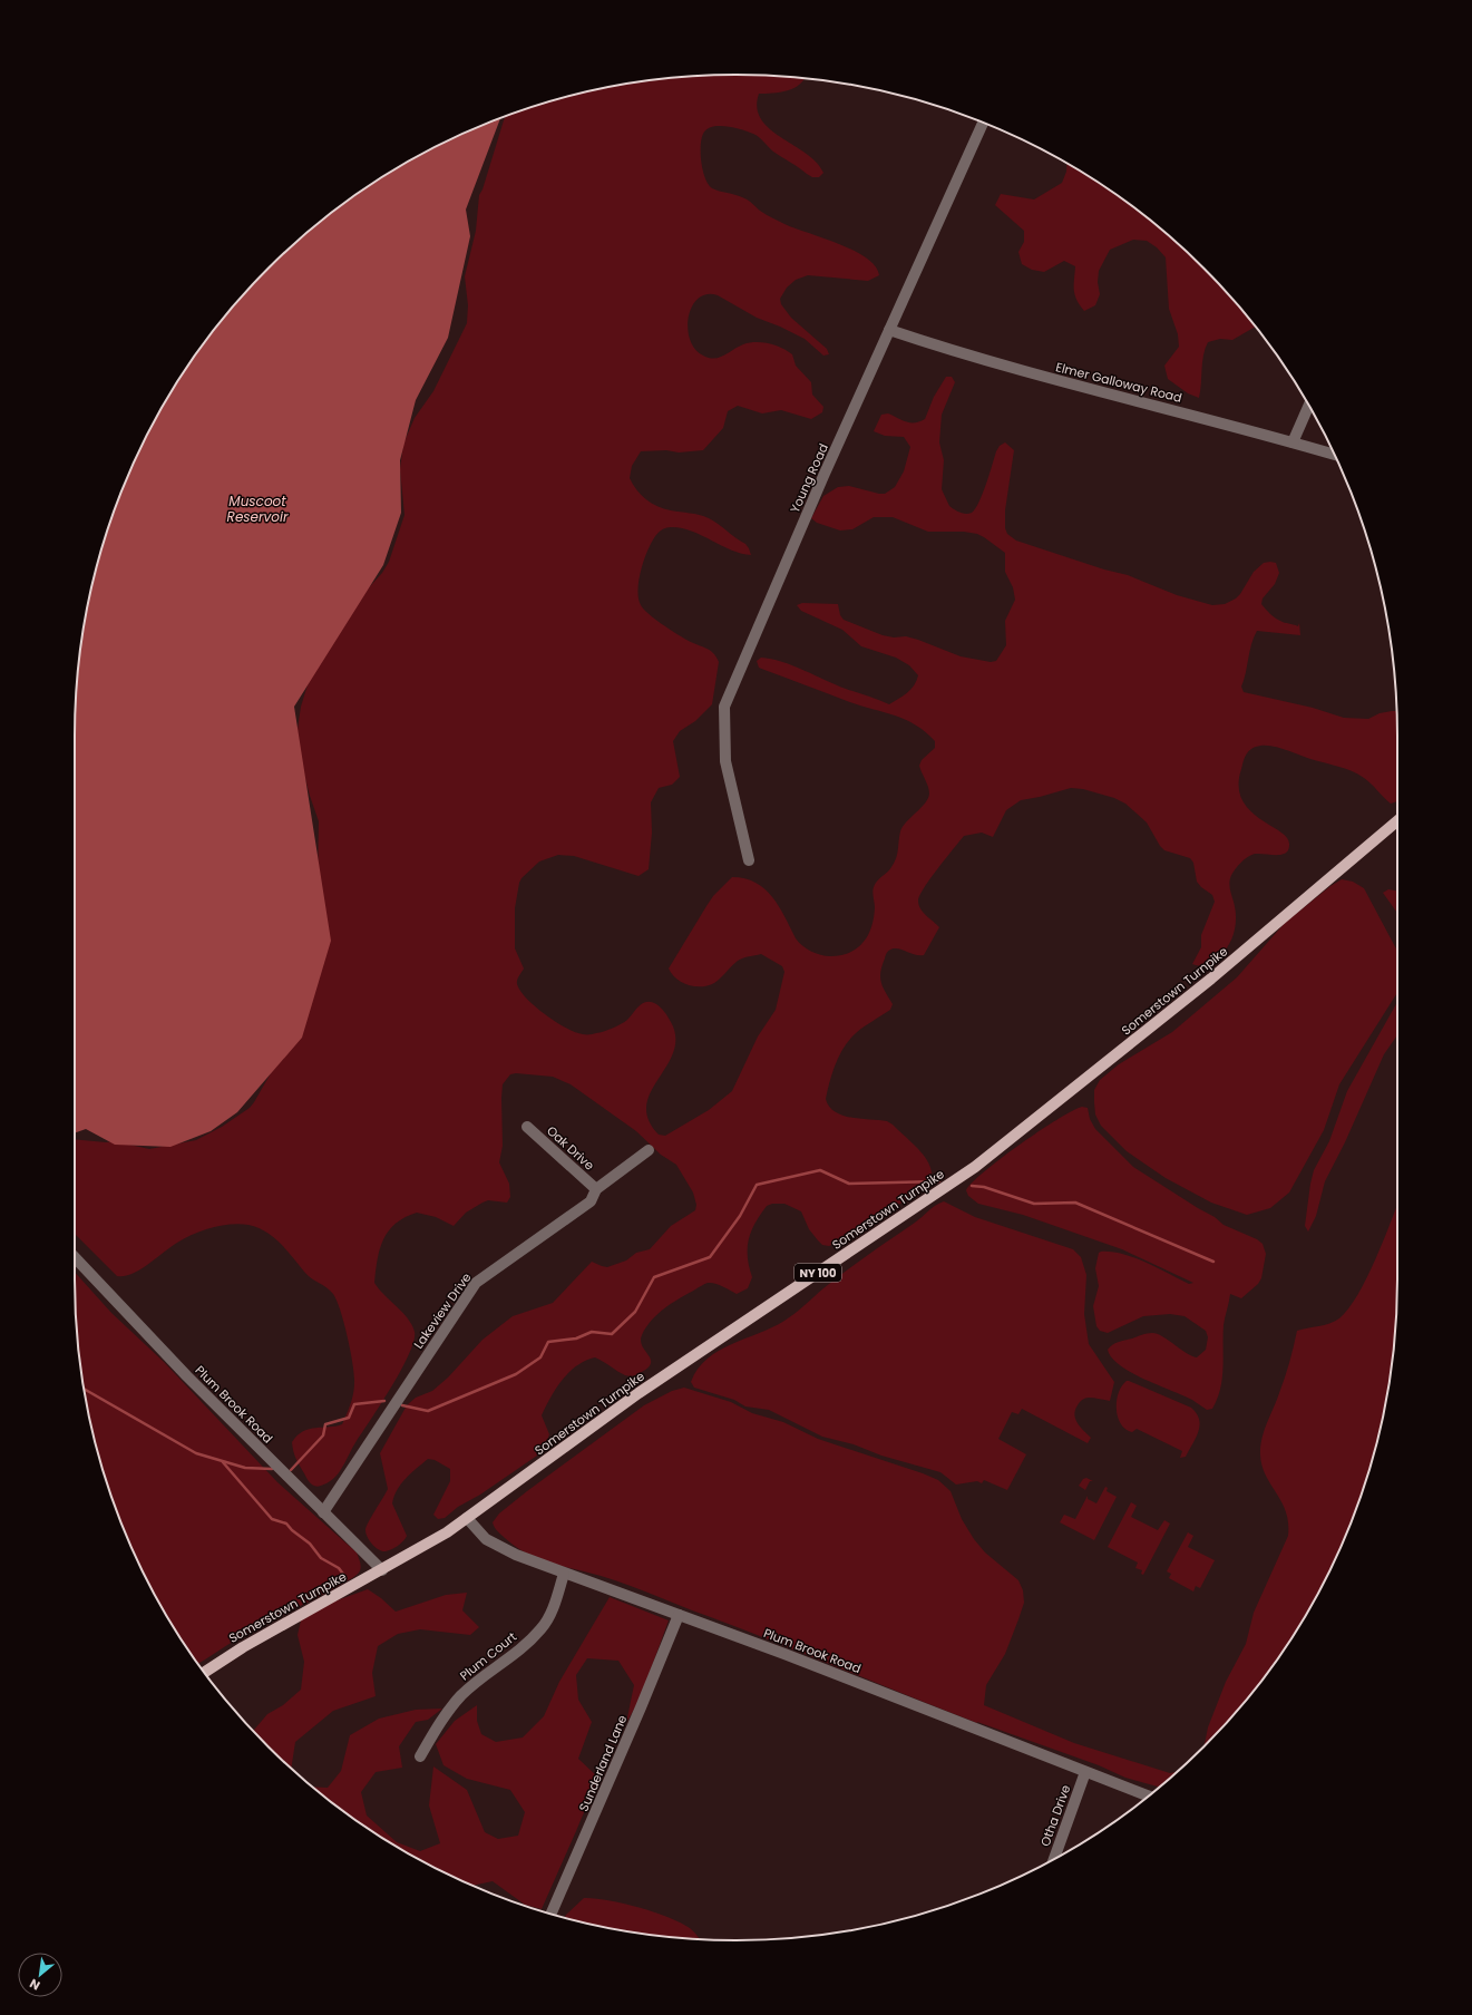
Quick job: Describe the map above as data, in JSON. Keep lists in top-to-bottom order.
{
  "streets": {
    "main road": ["Somerstown Turnpike", "NY 100"],
    "street": [
      "Elmer Galloway Road",
      "Young Road",
      "Oak Drive",
      "Lakeview Drive",
      "Plum Brook Road",
      "Plum Court",
      "Sunderland Lane",
      "Otha Drive"
    ]
  },
  "crossings": [
    ["Elmer Galloway Road", "Young Road"],
    ["Somerstown Turnpike", "Plum Brook Road"],
    ["Oak Drive", "Lakeview Drive"],
    ["Lakeview Drive", "Plum Brook Road"],
    ["Plum Brook Road", "Plum Court"],
    ["Plum Brook Road", "Sunderland Lane"],
    ["Plum Brook Road", "Otha Drive"]
  ],
  "water": ["Muscoot Reservoir"],
  "north": "bottom left"
}
